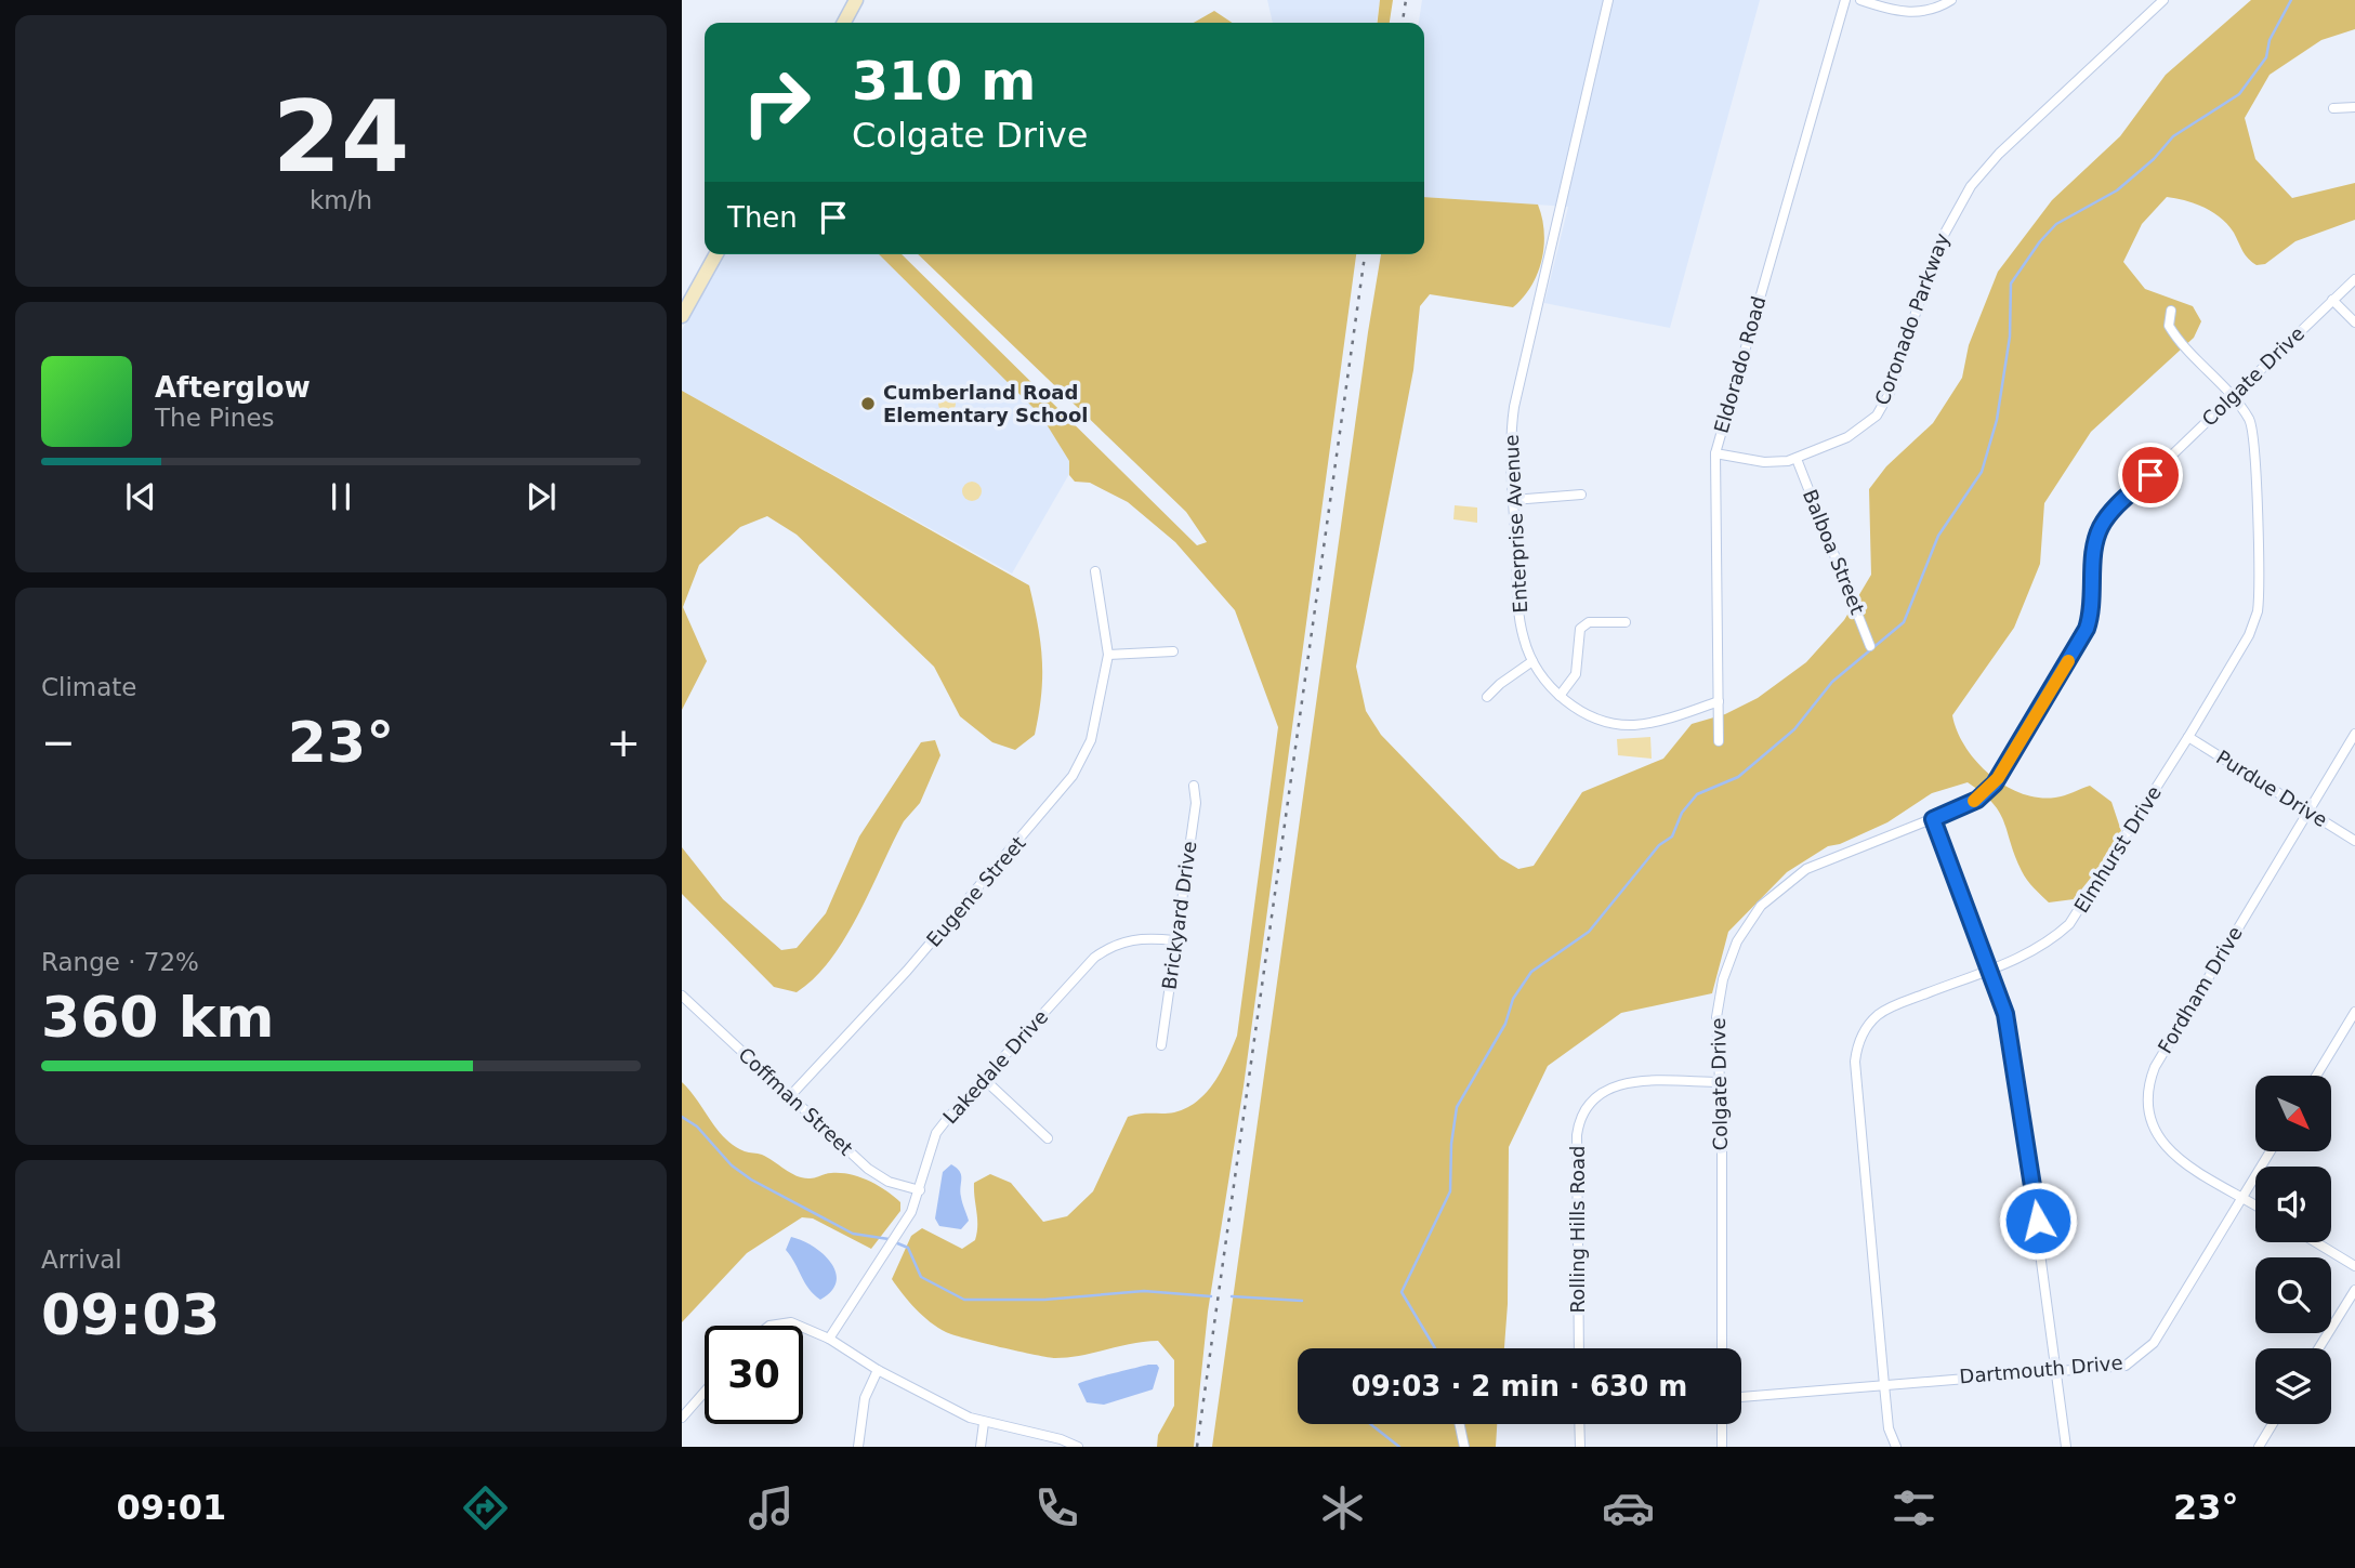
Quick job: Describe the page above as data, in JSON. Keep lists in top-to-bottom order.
{
  "streets": {
    "street": [
      "Coronado Parkway",
      "Eldorado Road",
      "Colgate Drive",
      "Enterprise Avenue",
      "Balboa Street",
      "Purdue Drive",
      "Elmhurst Drive",
      "Eugene Street",
      "Brickyard Drive",
      "Fordham Drive",
      "Lakedale Drive",
      "Coffman Street",
      "Rolling Hills Road",
      "Dartmouth Drive"
    ]
  },
  "crossings": [
    ["Coronado Parkway", "Eldorado Road"],
    ["Coronado Parkway", "Balboa Street"],
    ["Eldorado Road", "Enterprise Avenue"],
    ["Colgate Drive", "Elmhurst Drive"],
    ["Colgate Drive", "Rolling Hills Road"],
    ["Purdue Drive", "Elmhurst Drive"],
    ["Purdue Drive", "Fordham Drive"],
    ["Elmhurst Drive", "Dartmouth Drive"],
    ["Eugene Street", "Coffman Street"],
    ["Brickyard Drive", "Lakedale Drive"],
    ["Fordham Drive", "Dartmouth Drive"],
    ["Lakedale Drive", "Coffman Street"]
  ],
  "places": ["Cumberland Road Elementary School"],
  "north": "bottom right",
  "page": {
    "tile": [
      ["24", "km/h"],
      "Climate",
      ["Range · 72%", "360 km"],
      ["Arrival", "09:03"]
    ],
    "turn": ["310 m", "Colgate Drive"],
    "then": "Then",
    "song": ["Afterglow", "The Pines"],
    "heat": ["−", "23°", "+"],
    "limit": "30",
    "trip": "09:03 · 2 min · 630 m",
    "tabs": ["09:01", "23°"]
  }
}
